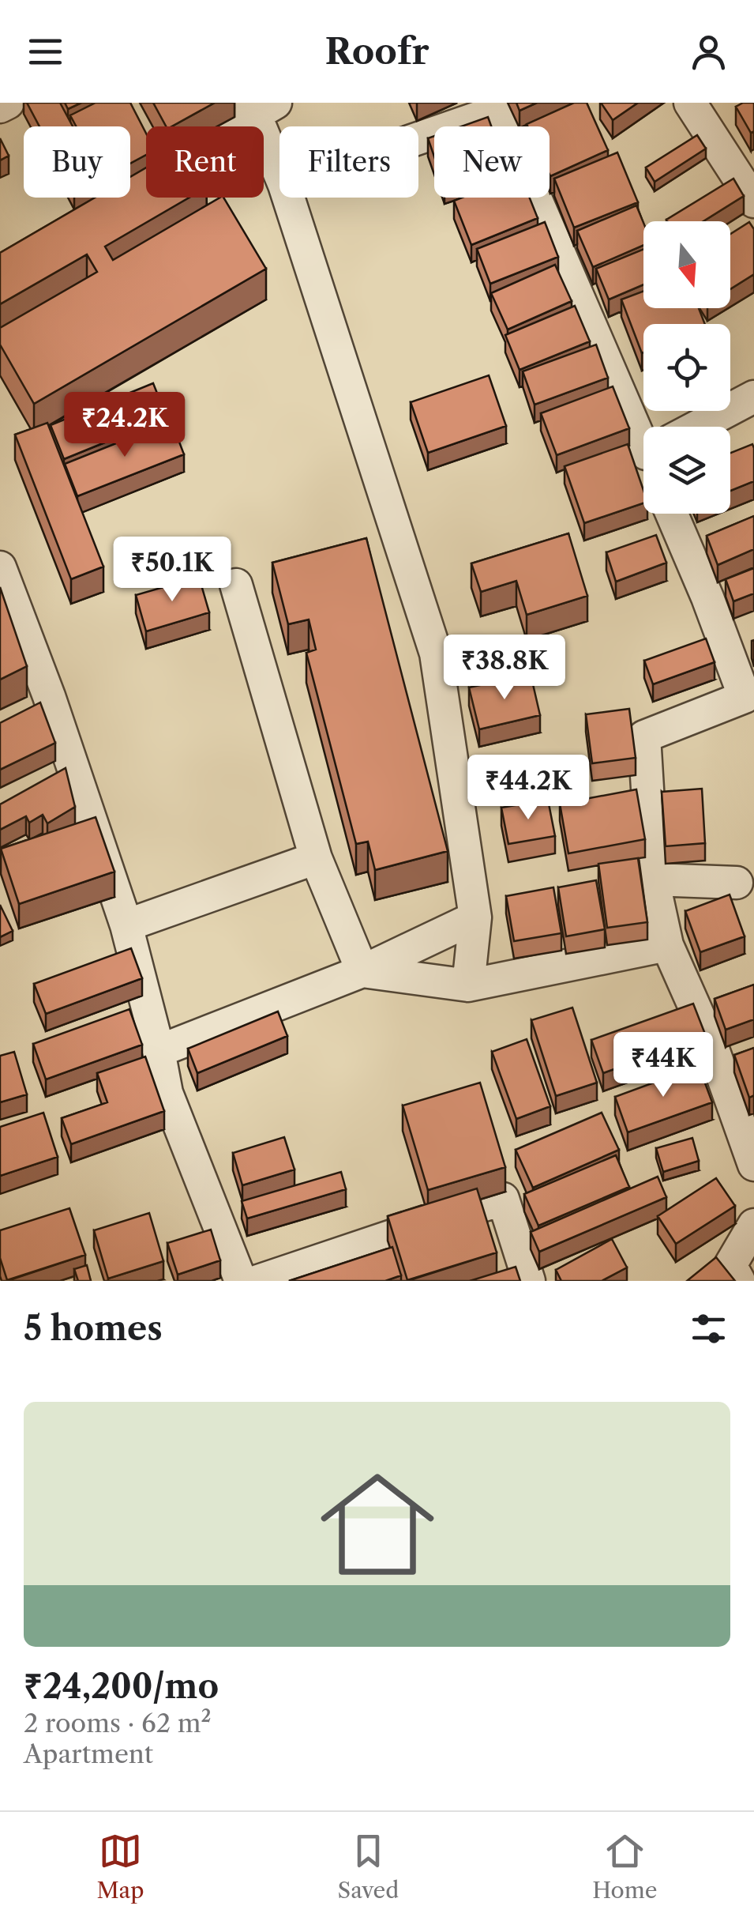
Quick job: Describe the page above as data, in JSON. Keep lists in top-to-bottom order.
{
  "north": "bottom",
  "page": {
    "header": "Roofr",
    "chip": [
      "Buy",
      "Rent",
      "Filters",
      "New"
    ],
    "price": [
      "₹24.2K",
      "₹50.1K",
      "₹38.8K",
      "₹44.2K",
      "₹44K"
    ],
    "heading": "5 homes",
    "list": [
      {
        "name": "₹24,200/mo",
        "note": "2 rooms · 62 m² · Apartment"
      }
    ],
    "tabs": ["Map", "Saved", "Home"]
  }
}
